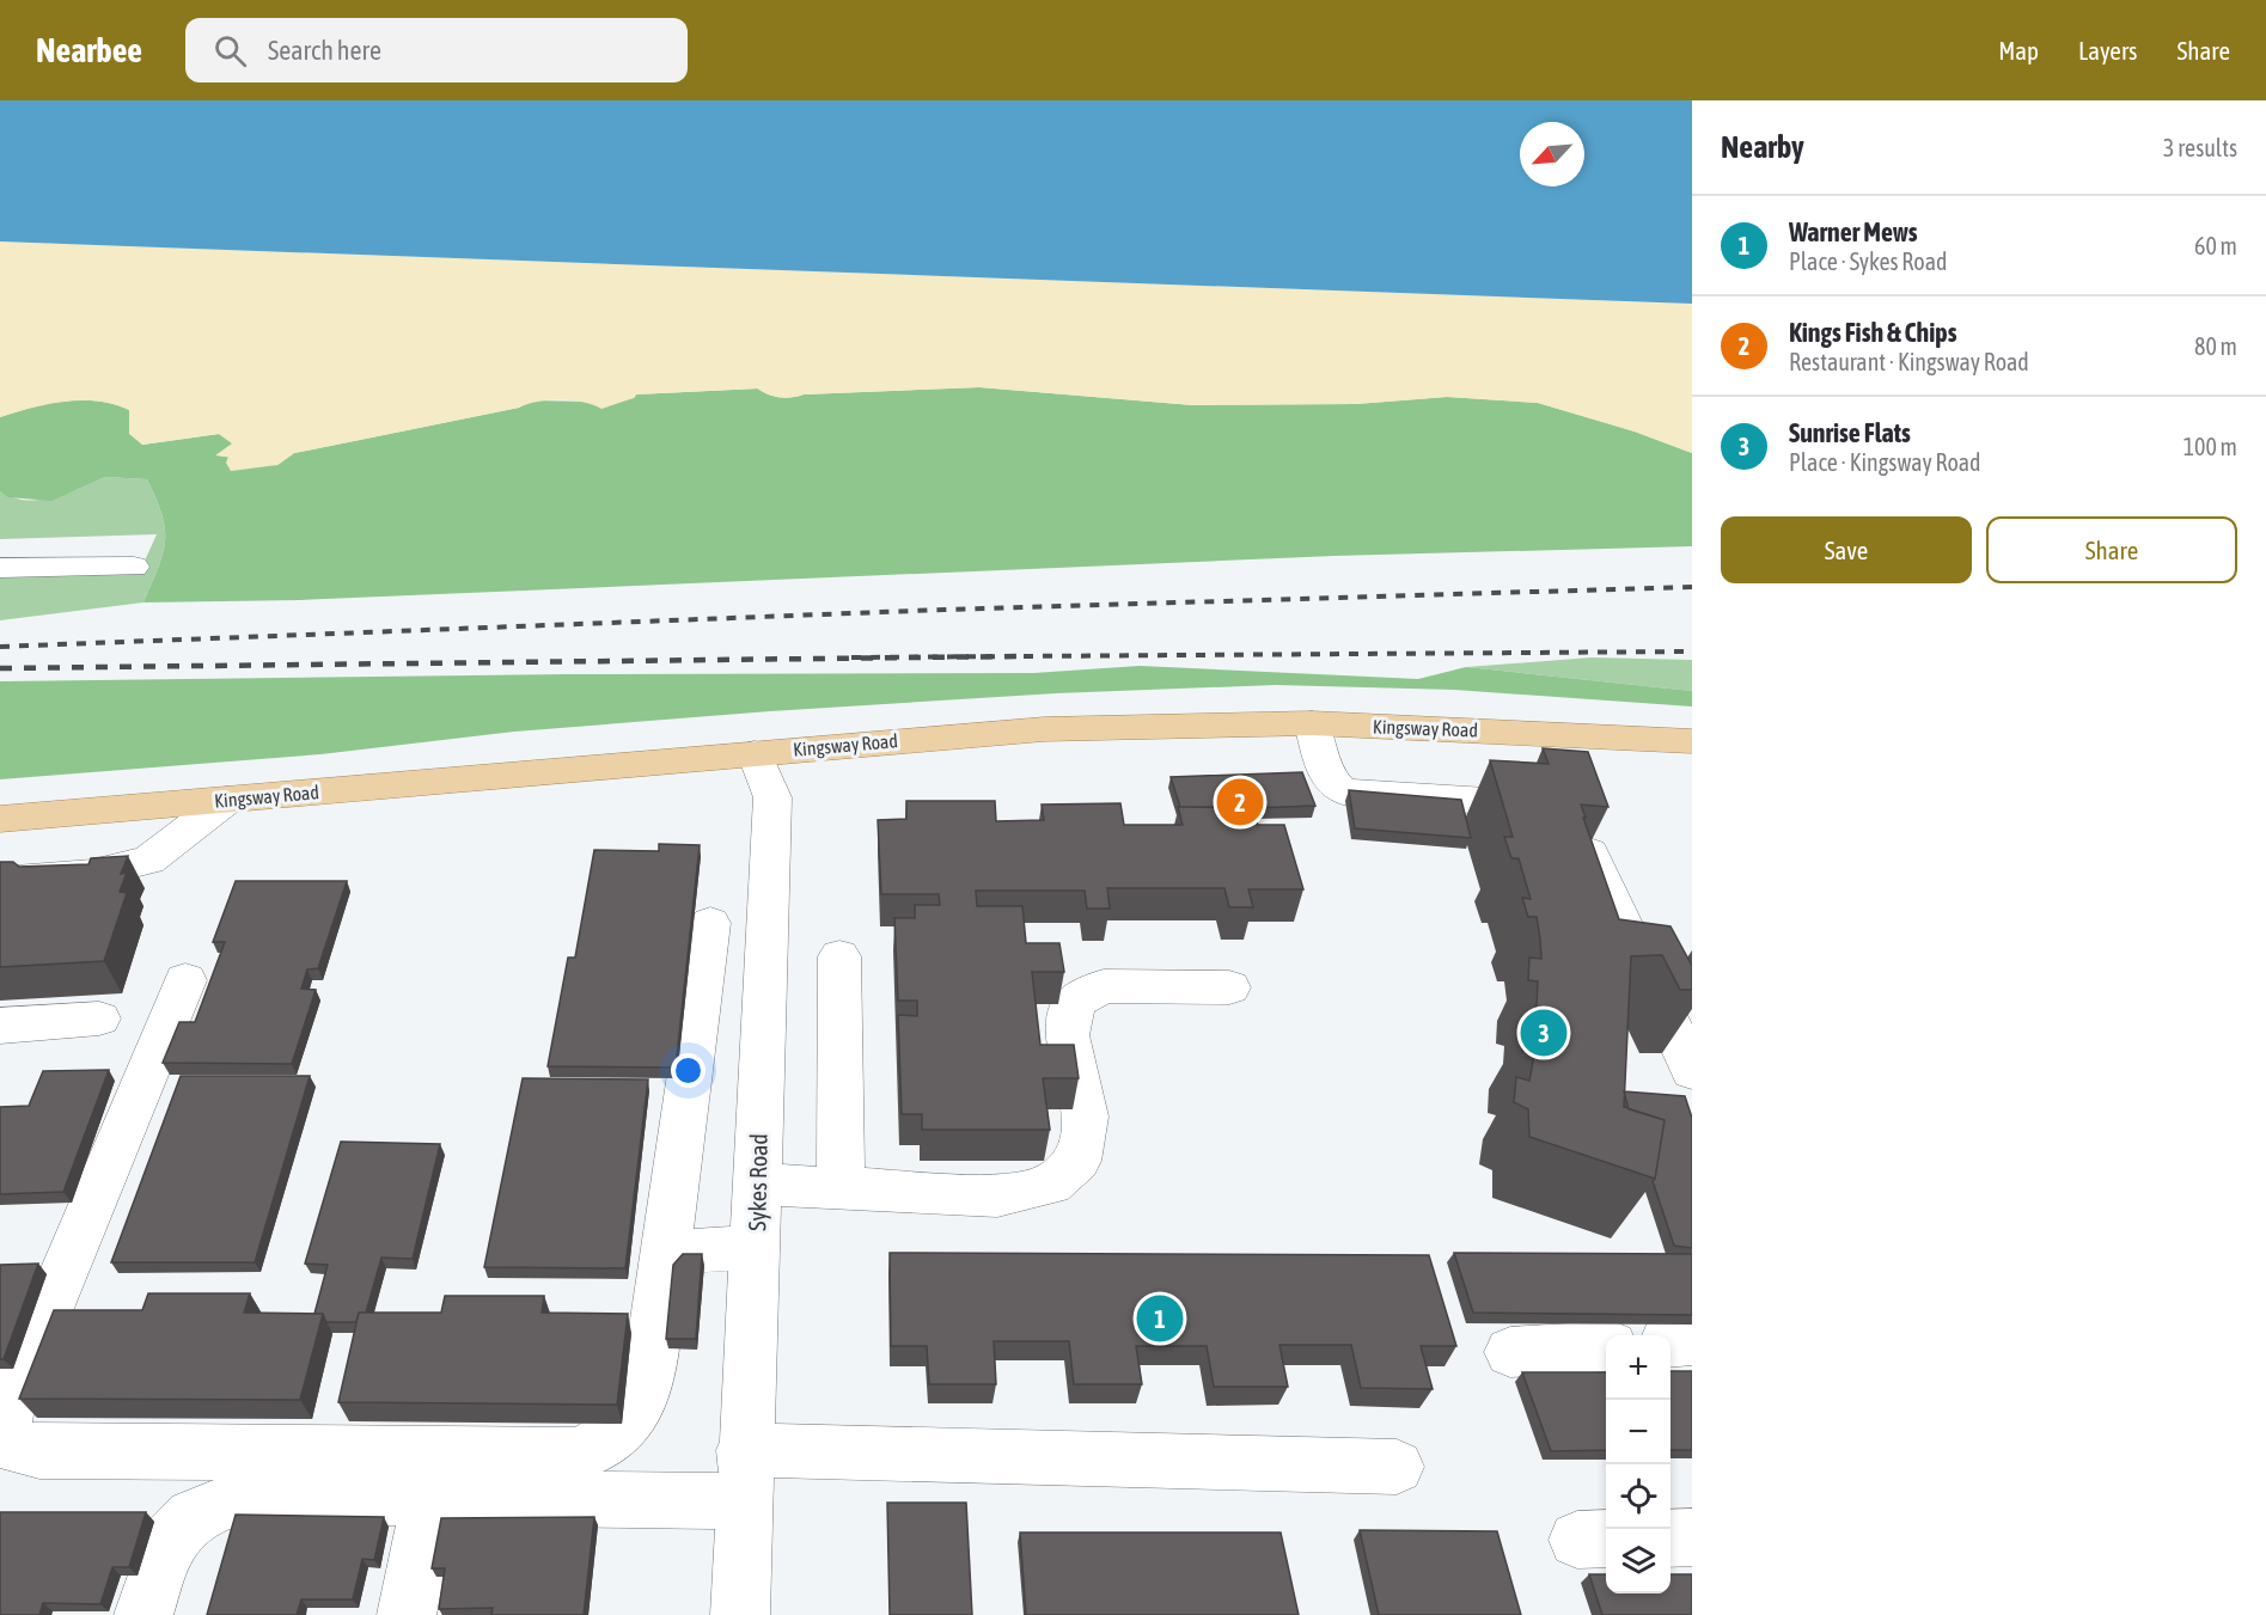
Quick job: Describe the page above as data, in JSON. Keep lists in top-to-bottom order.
{
  "streets": {
    "main road": ["Kingsway Road"],
    "street": ["Sykes Road"]
  },
  "crossings": [
    ["Kingsway Road", "Sykes Road"]
  ],
  "north": "bottom left",
  "page": {
    "header": "Nearbee",
    "search": "Search here",
    "nav": ["Map", "Layers", "Share"],
    "heading": ["Nearby", "3 results"],
    "list": [
      {
        "mark": "1",
        "name": "Warner Mews",
        "note": "Place · Sykes Road",
        "value": "60 m"
      },
      {
        "mark": "2",
        "name": "Kings Fish & Chips",
        "note": "Restaurant · Kingsway Road",
        "value": "80 m"
      },
      {
        "mark": "3",
        "name": "Sunrise Flats",
        "note": "Place · Kingsway Road",
        "value": "100 m"
      }
    ],
    "buttons": ["Save", "Share"],
    "pins": ["2", "3", "1"],
    "map_buttons": ["+", "−"]
  }
}
